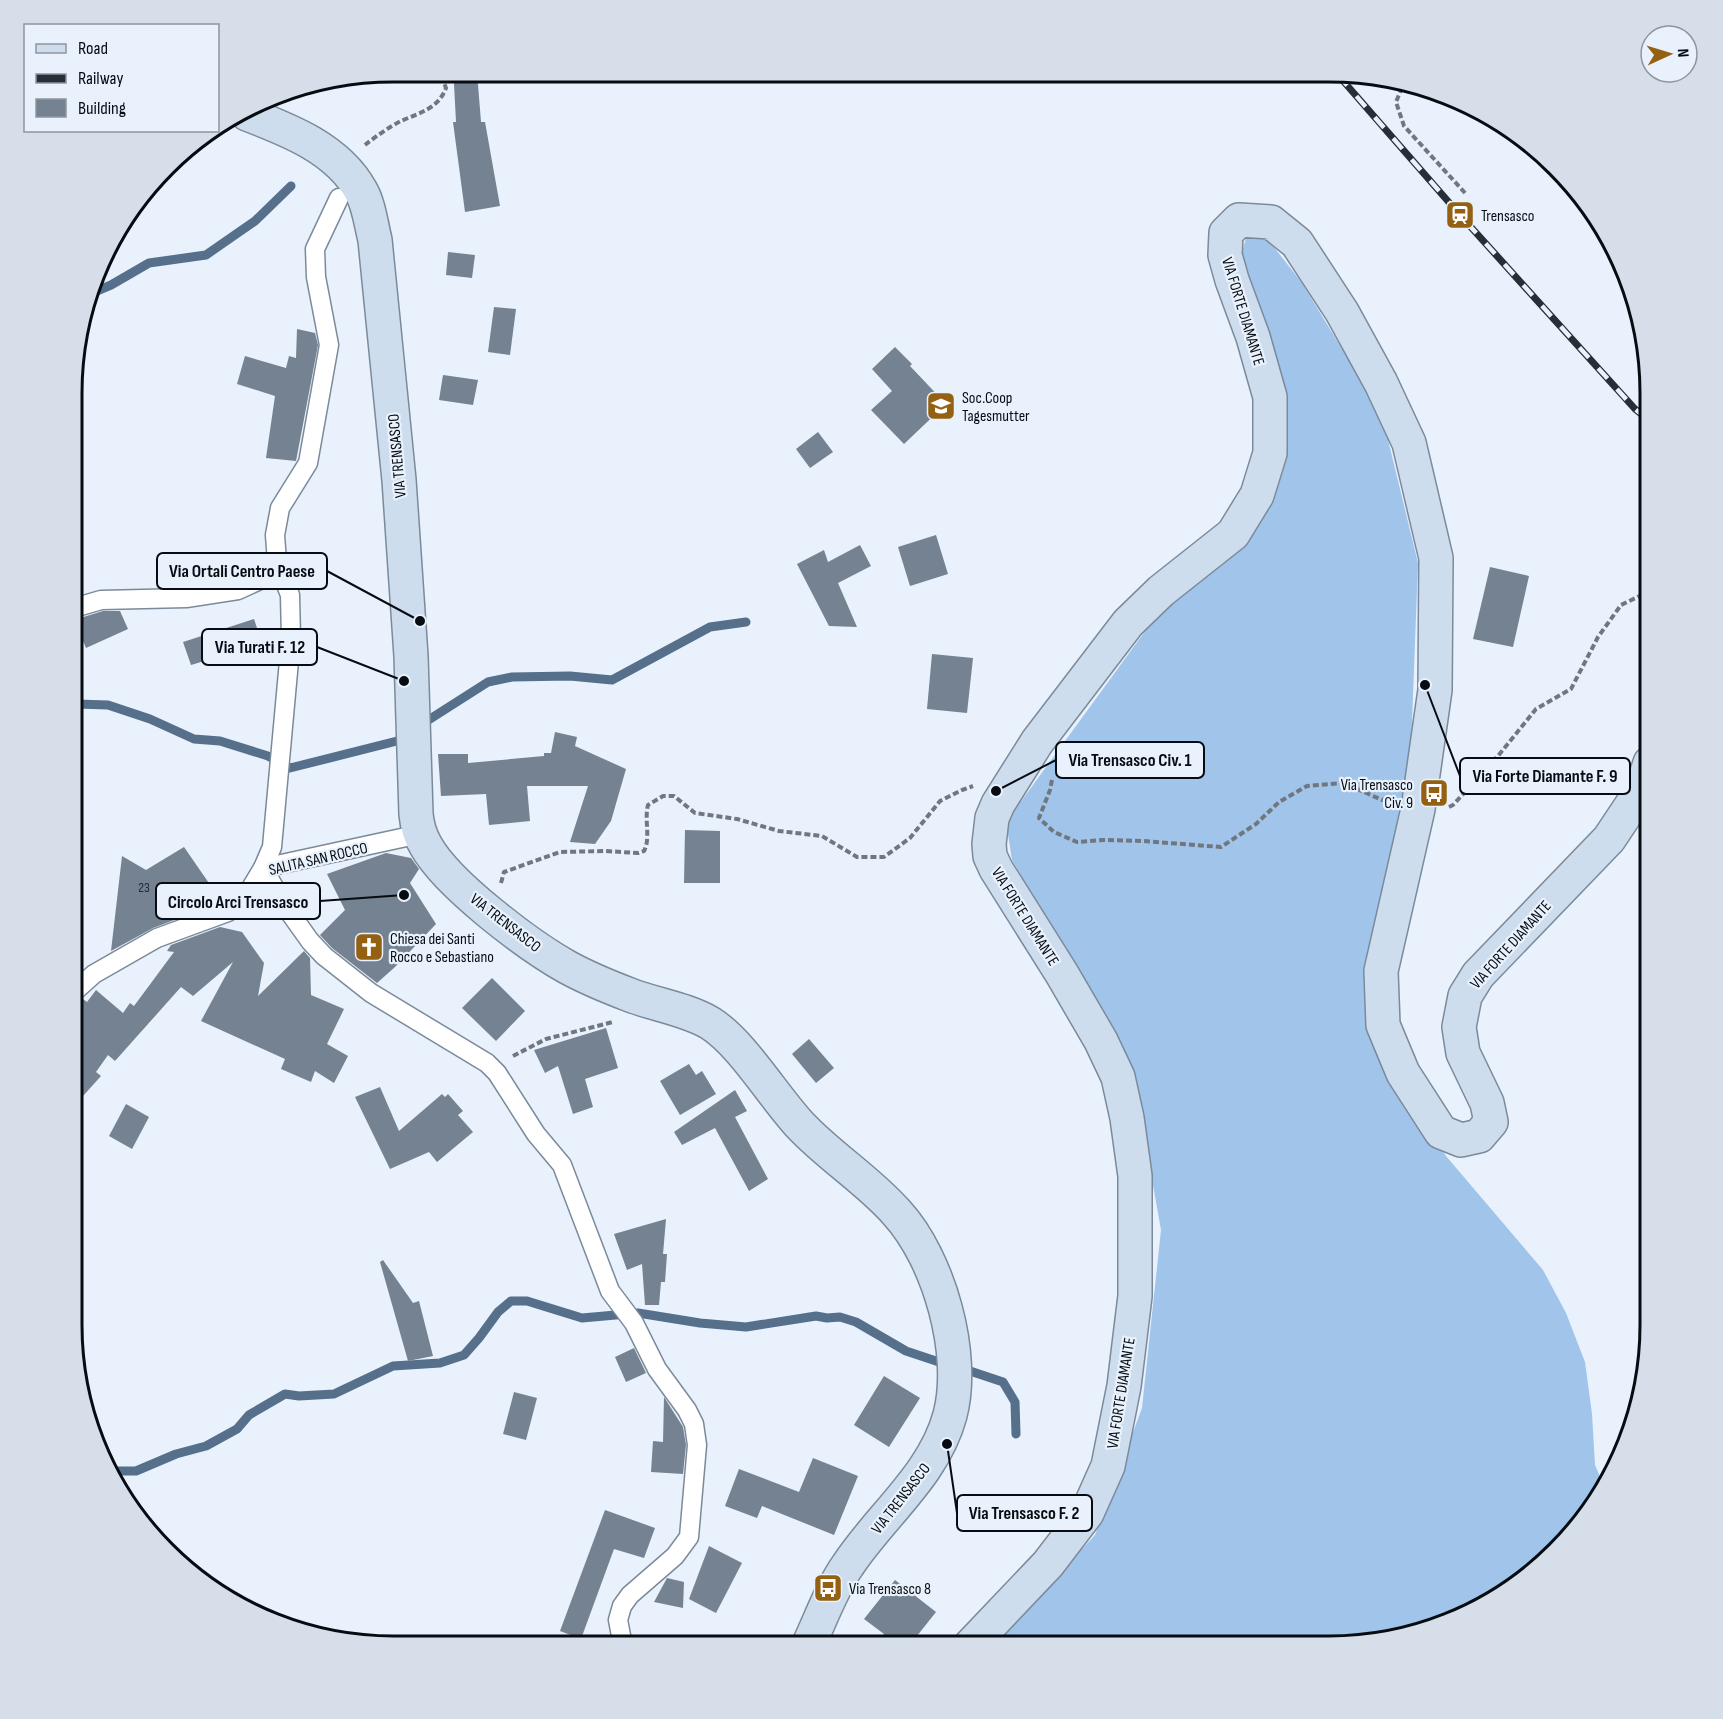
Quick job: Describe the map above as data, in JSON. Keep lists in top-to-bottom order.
{
  "streets": {
    "main road": ["VIA FORTE DIAMANTE", "VIA TRENSASCO"],
    "street": ["SALITA SAN ROCCO"]
  },
  "crossings": [
    ["VIA TRENSASCO", "SALITA SAN ROCCO"]
  ],
  "places": {
    "station": ["Trensasco"],
    "school or university": ["Soc.Coop Tagesmutter"],
    "other": [
      "Via Ortali Centro Paese",
      "Via Turati F. 12",
      "Via Forte Diamante F. 9",
      "Via Trensasco Civ. 1",
      "Circolo Arci Trensasco",
      "Via Trensasco F. 2"
    ],
    "bus stop": ["Via Trensasco Civ. 9", "Via Trensasco 8"],
    "church": ["Chiesa dei Santi Rocco e Sebastiano"]
  },
  "house_numbers": ["23"],
  "legend": ["Road", "Railway", "Building"],
  "north": "right"
}
